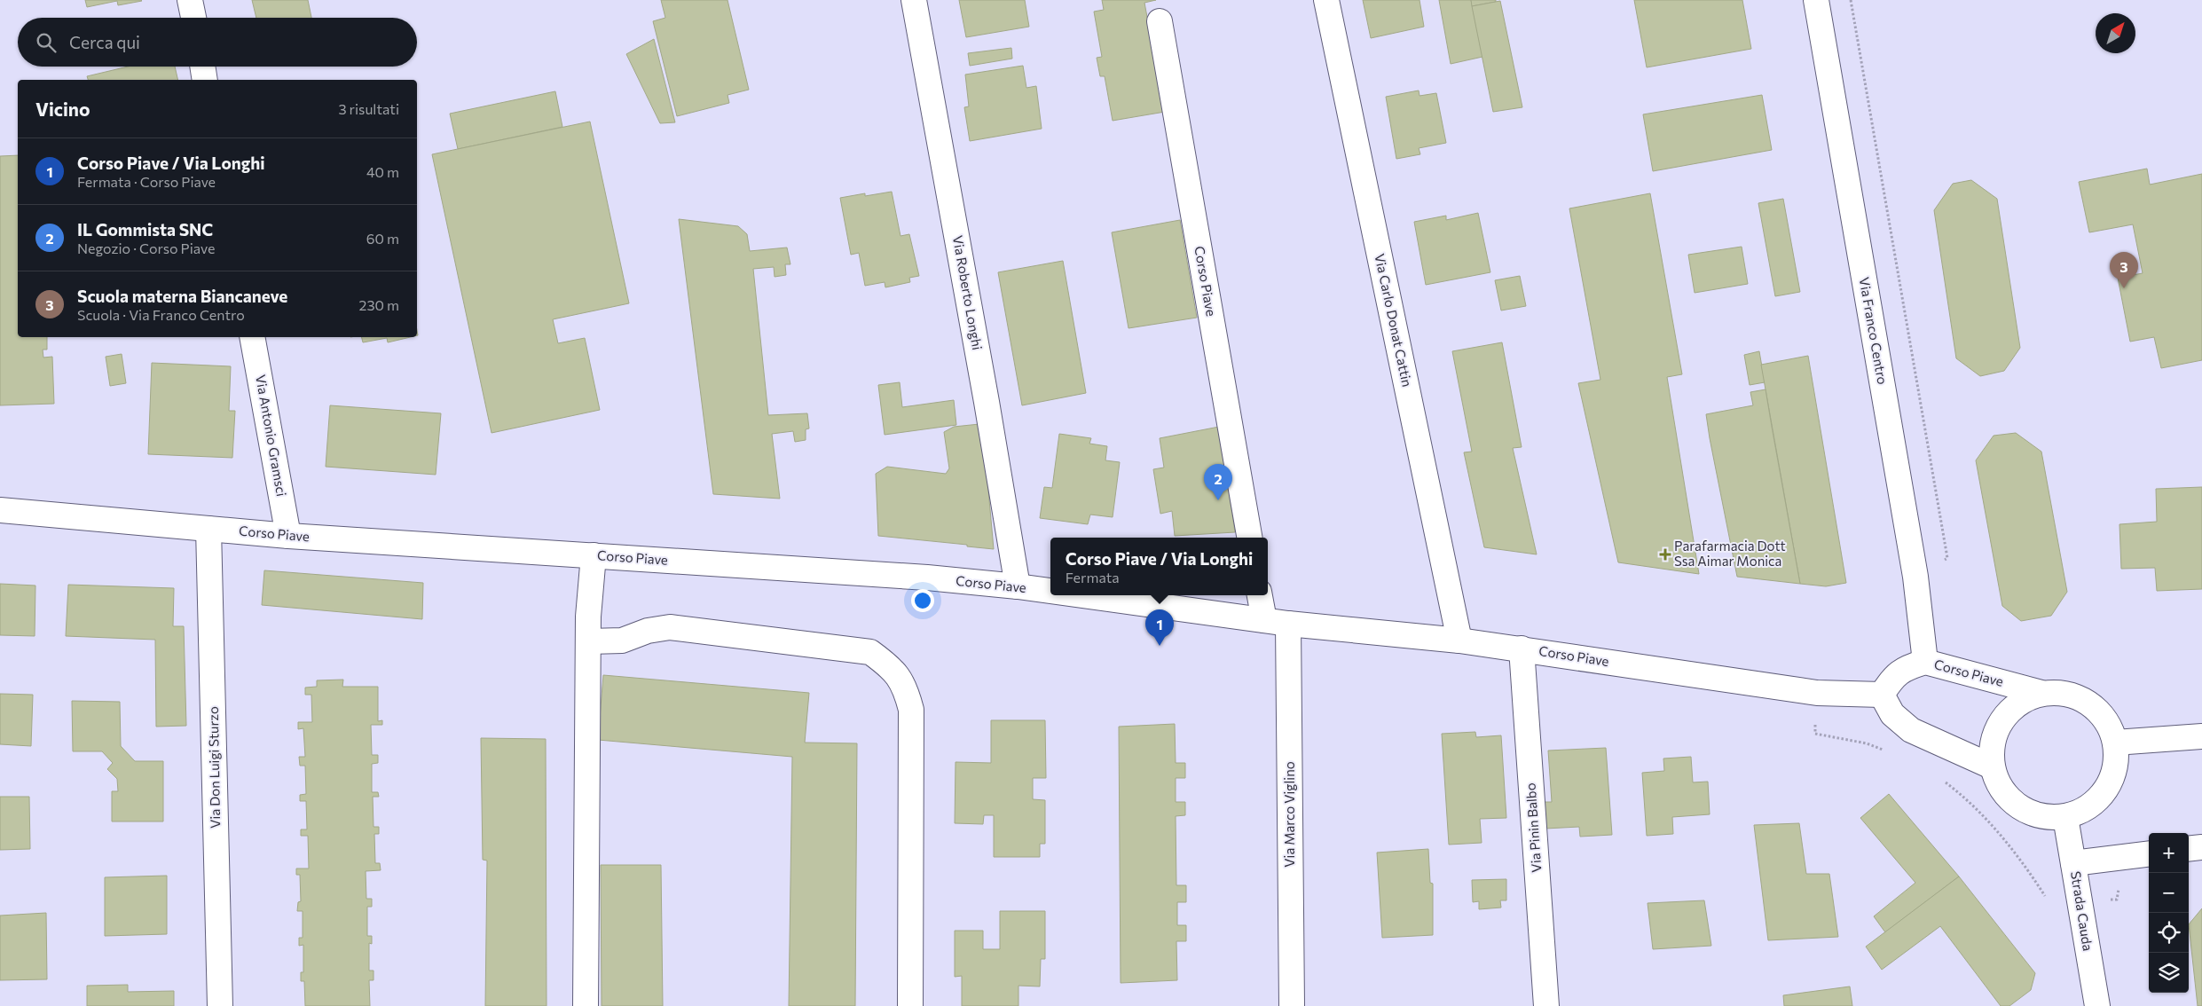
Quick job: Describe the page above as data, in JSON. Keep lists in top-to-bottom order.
{
  "streets": {
    "street": [
      "Corso Piave",
      "Via Roberto Longhi",
      "Via Carlo Donat Cattin",
      "Via Franco Centro",
      "Via Antonio Gramsci",
      "Via Don Luigi Sturzo",
      "Via Marco Viglino",
      "Via Pinin Balbo",
      "Strada Cauda"
    ]
  },
  "crossings": [
    ["Corso Piave", "Via Roberto Longhi"],
    ["Corso Piave", "Via Carlo Donat Cattin"],
    ["Corso Piave", "Via Franco Centro"],
    ["Corso Piave", "Via Antonio Gramsci"],
    ["Corso Piave", "Via Don Luigi Sturzo"],
    ["Corso Piave", "Via Marco Viglino"],
    ["Corso Piave", "Via Pinin Balbo"],
    ["Corso Piave", "Strada Cauda"]
  ],
  "places": {
    "health": ["Parafarmacia Dott Ssa Aimar Monica"]
  },
  "north": "top right",
  "page": {
    "search": "Cerca qui",
    "heading": ["Vicino", "3 risultati"],
    "list": [
      {
        "mark": "1",
        "name": "Corso Piave / Via Longhi",
        "note": "Fermata · Corso Piave",
        "value": "40 m"
      },
      {
        "mark": "2",
        "name": "IL Gommista SNC",
        "note": "Negozio · Corso Piave",
        "value": "60 m"
      },
      {
        "mark": "3",
        "name": "Scuola materna Biancaneve",
        "note": "Scuola · Via Franco Centro",
        "value": "230 m"
      }
    ],
    "pins": ["3", "2", "1"],
    "popup": ["Corso Piave / Via Longhi", "Fermata"],
    "map_buttons": ["+", "−"]
  }
}
